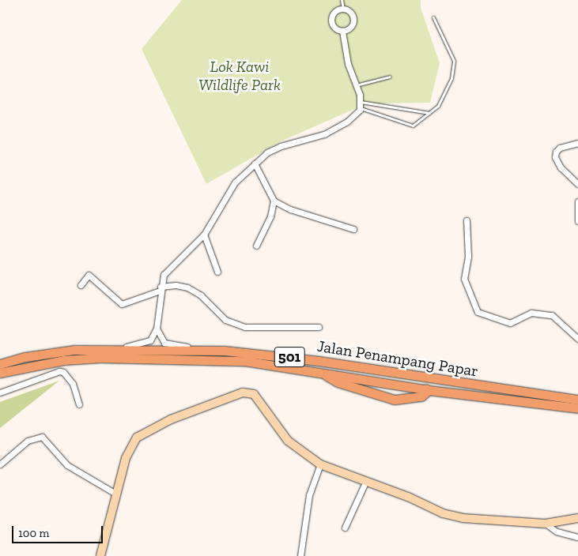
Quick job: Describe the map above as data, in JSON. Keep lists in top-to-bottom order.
{
  "streets": {
    "main road": ["501", "Jalan Penampang Papar"]
  },
  "parks": ["Lok Kawi Wildlife Park"],
  "scale_bar": "100 m"
}
